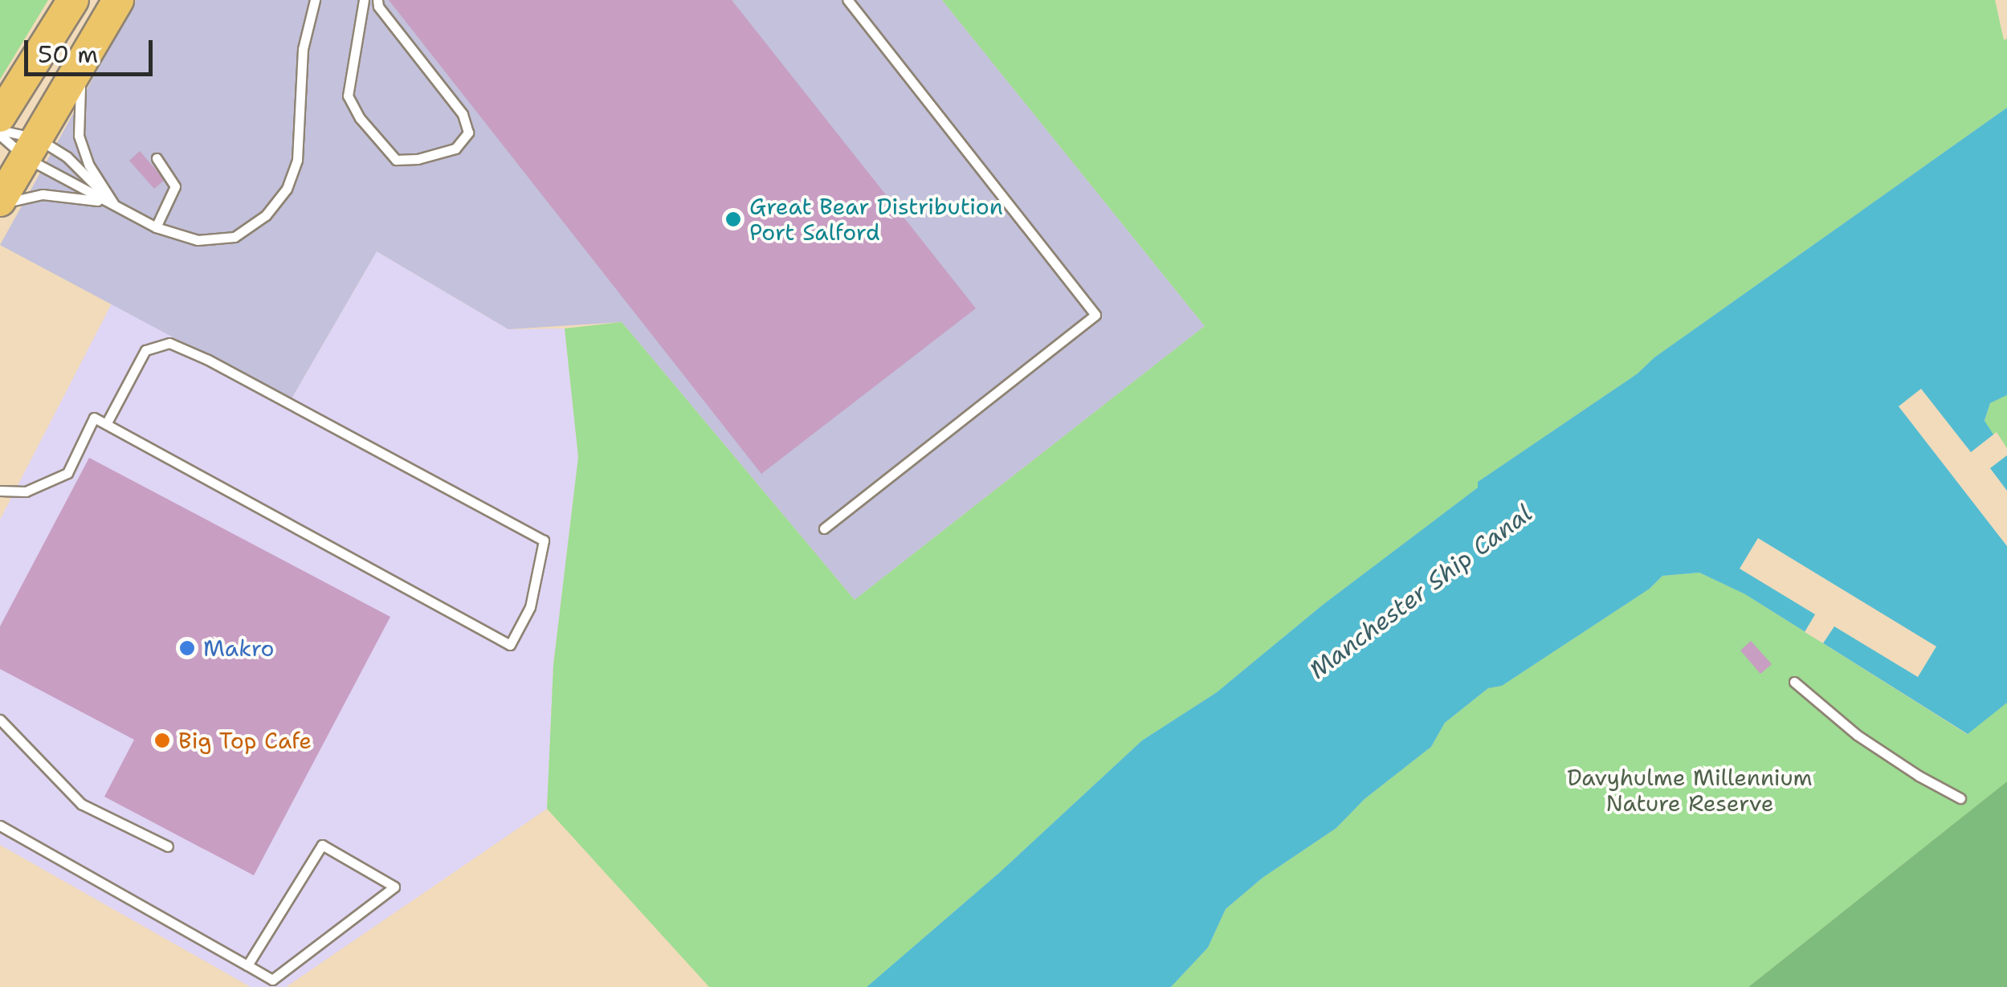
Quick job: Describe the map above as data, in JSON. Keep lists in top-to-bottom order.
{
  "water": ["Manchester Ship Canal"],
  "parks": ["Davyhulme Millennium Nature Reserve"],
  "places": ["Great Bear Distribution Port Salford", "Makro", "Big Top Cafe"],
  "scale_bar": "50 m"
}
